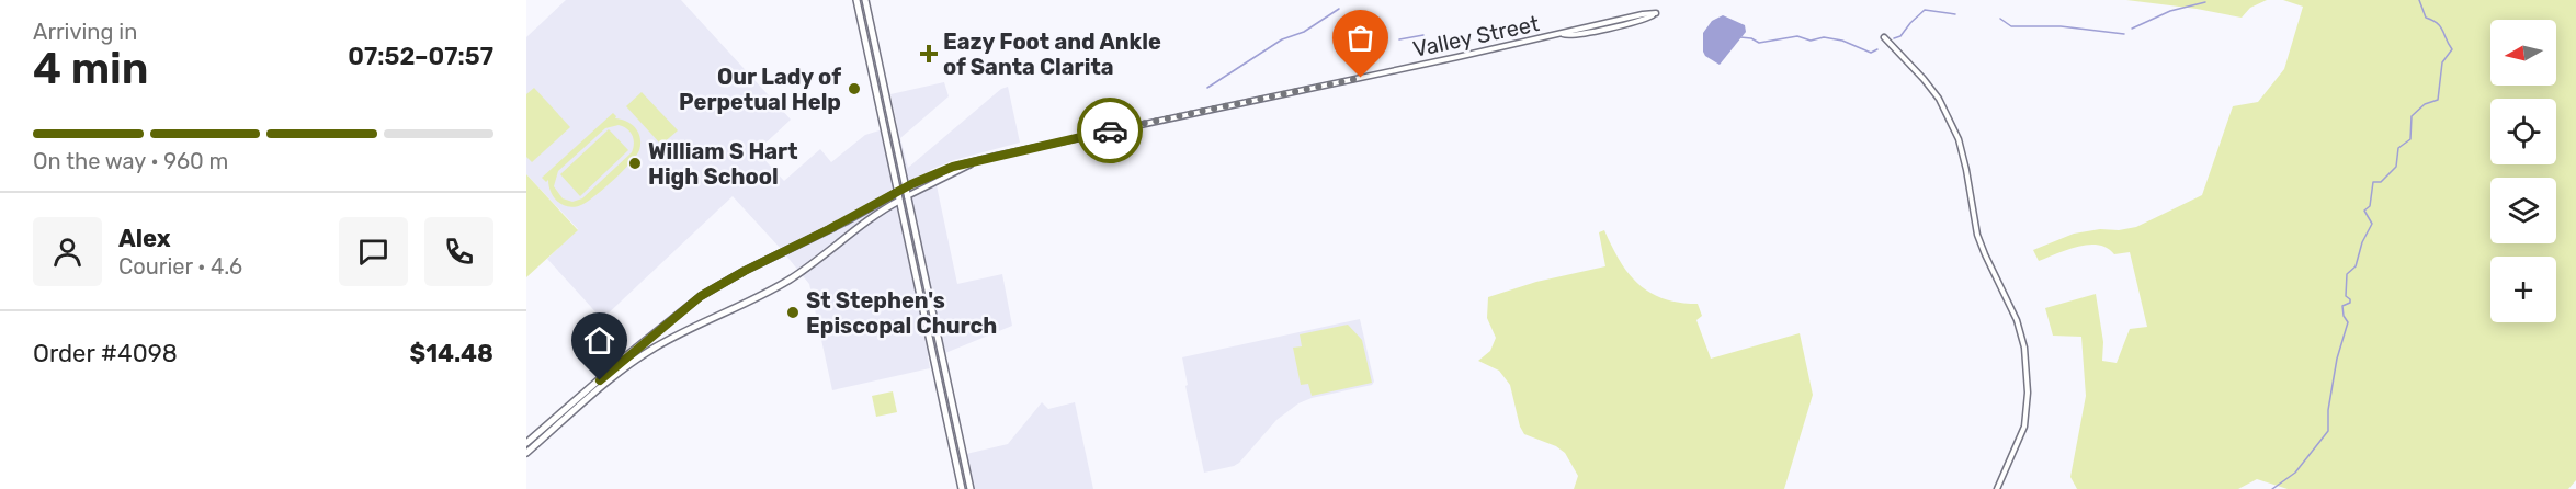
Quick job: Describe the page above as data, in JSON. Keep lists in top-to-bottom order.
{
  "streets": {
    "street": ["Valley Street"]
  },
  "places": {
    "health": ["Eazy Foot and Ankle of Santa Clarita"],
    "other": ["Our Lady of Perpetual Help", "William S Hart High School", "St Stephen's Episcopal Church"]
  },
  "north": "left",
  "page": {
    "heading": ["4 min", "Arriving in", "07:52–07:57"],
    "panel": [
      "Alex",
      "Courier · 4.6",
      "Order #4098",
      "$14.48"
    ],
    "map_buttons": "+",
    "bar": "On the way · 960 m"
  }
}
